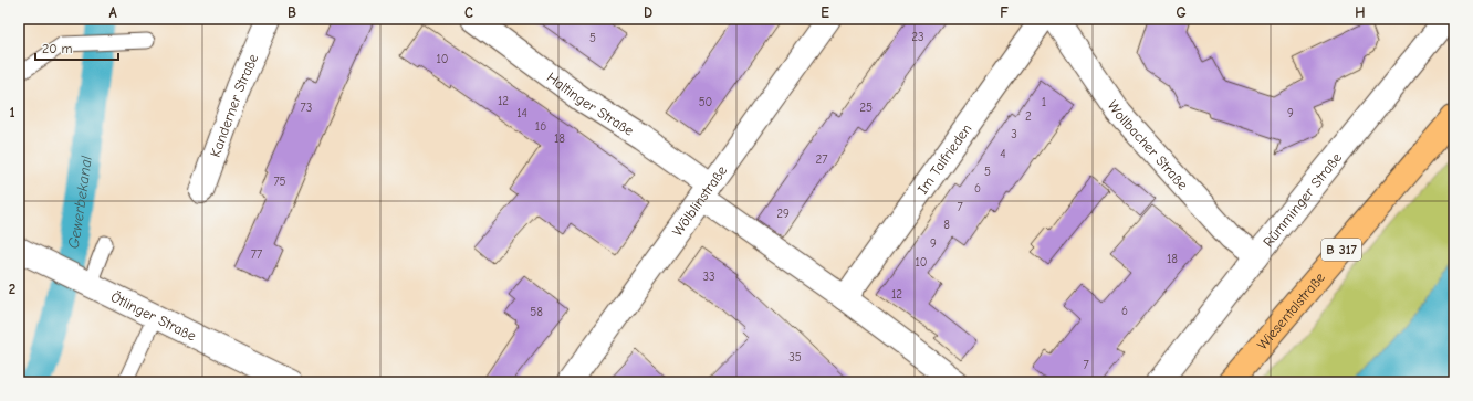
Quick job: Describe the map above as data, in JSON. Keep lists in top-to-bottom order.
{
  "streets": {
    "main road": ["B 317", "Wiesentalstraße"],
    "street": [
      "Haltinger Straße",
      "Kanderner Straße",
      "Wollbacher Straße",
      "Im Talfrieden",
      "Rümminger Straße",
      "Wölblinstraße",
      "Ötlinger Straße"
    ]
  },
  "crossings": [
    ["Haltinger Straße", "Im Talfrieden"],
    ["Haltinger Straße", "Wölblinstraße"],
    ["Wollbacher Straße", "Rümminger Straße"]
  ],
  "water": ["Gewerbekanal"],
  "house_numbers": [
    "23",
    "5",
    "10",
    "12",
    "50",
    "1",
    "73",
    "25",
    "14",
    "9",
    "2",
    "16",
    "3",
    "18",
    "4",
    "27",
    "5",
    "75",
    "6",
    "7",
    "29",
    "8",
    "9",
    "77",
    "18",
    "10",
    "33",
    "12",
    "6",
    "58",
    "35",
    "7"
  ],
  "scale_bar": "20 m",
  "grid": {
    "columns": [
      "A",
      "B",
      "C",
      "D",
      "E",
      "F",
      "G",
      "H"
    ],
    "rows": ["1", "2"]
  }
}
